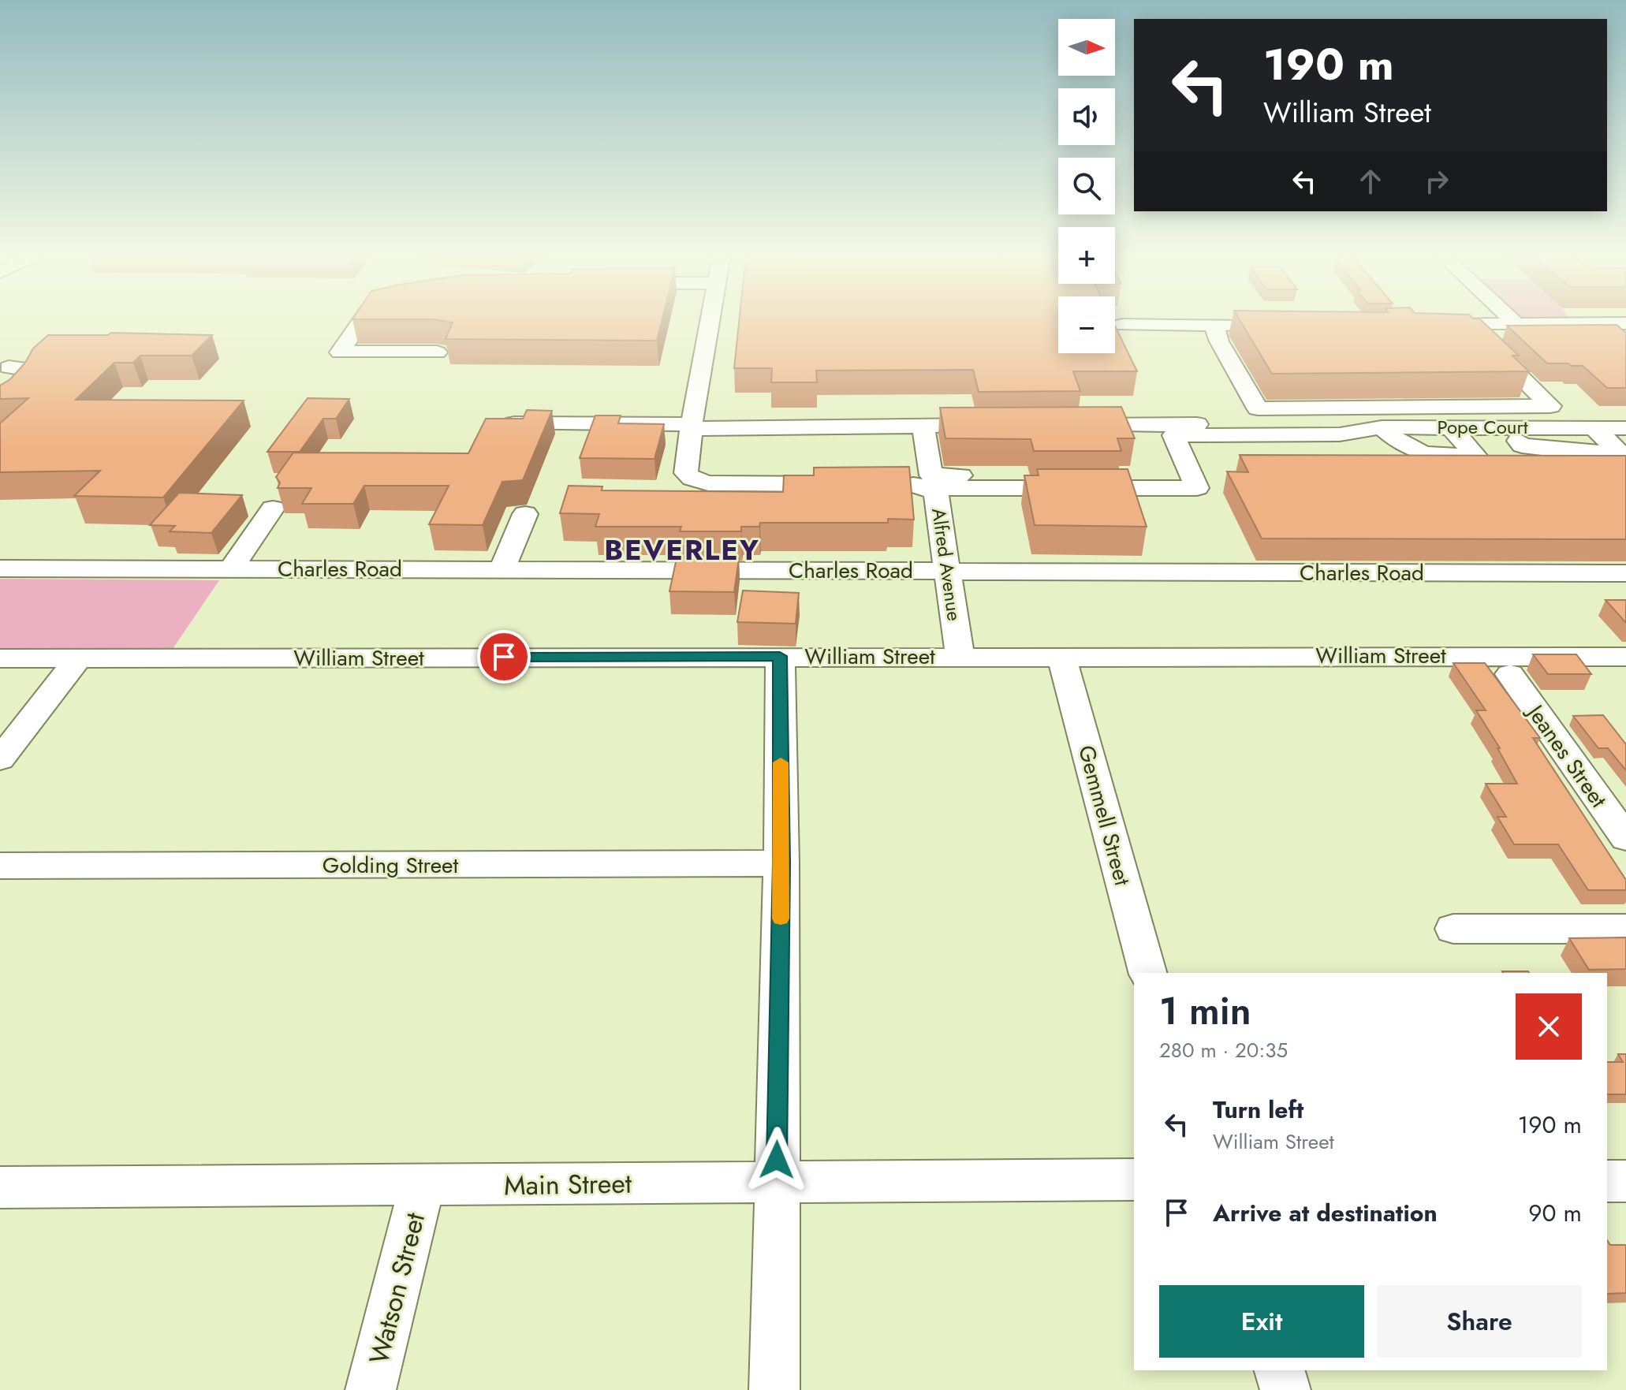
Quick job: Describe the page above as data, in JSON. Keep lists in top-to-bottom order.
{
  "streets": {
    "street": [
      "Pope Court",
      "Alfred Avenue",
      "Charles Road",
      "William Street",
      "Jeanes Street",
      "Gemmell Street",
      "Golding Street",
      "Main Street",
      "Watson Street"
    ]
  },
  "crossings": [
    ["Alfred Avenue", "Charles Road"],
    ["Alfred Avenue", "William Street"],
    ["William Street", "Gemmell Street"],
    ["Main Street", "Watson Street"]
  ],
  "districts": ["BEVERLEY"],
  "north": "right",
  "page": {
    "map_buttons": ["+", "−"],
    "turn": ["190 m", "William Street"],
    "heading": ["1 min", "280 m · 20:35"],
    "list": [
      {
        "name": "Turn left",
        "note": "William Street",
        "value": "190 m"
      },
      {
        "name": "Arrive at destination",
        "value": "90 m"
      }
    ],
    "buttons": ["Exit", "Share"]
  }
}
